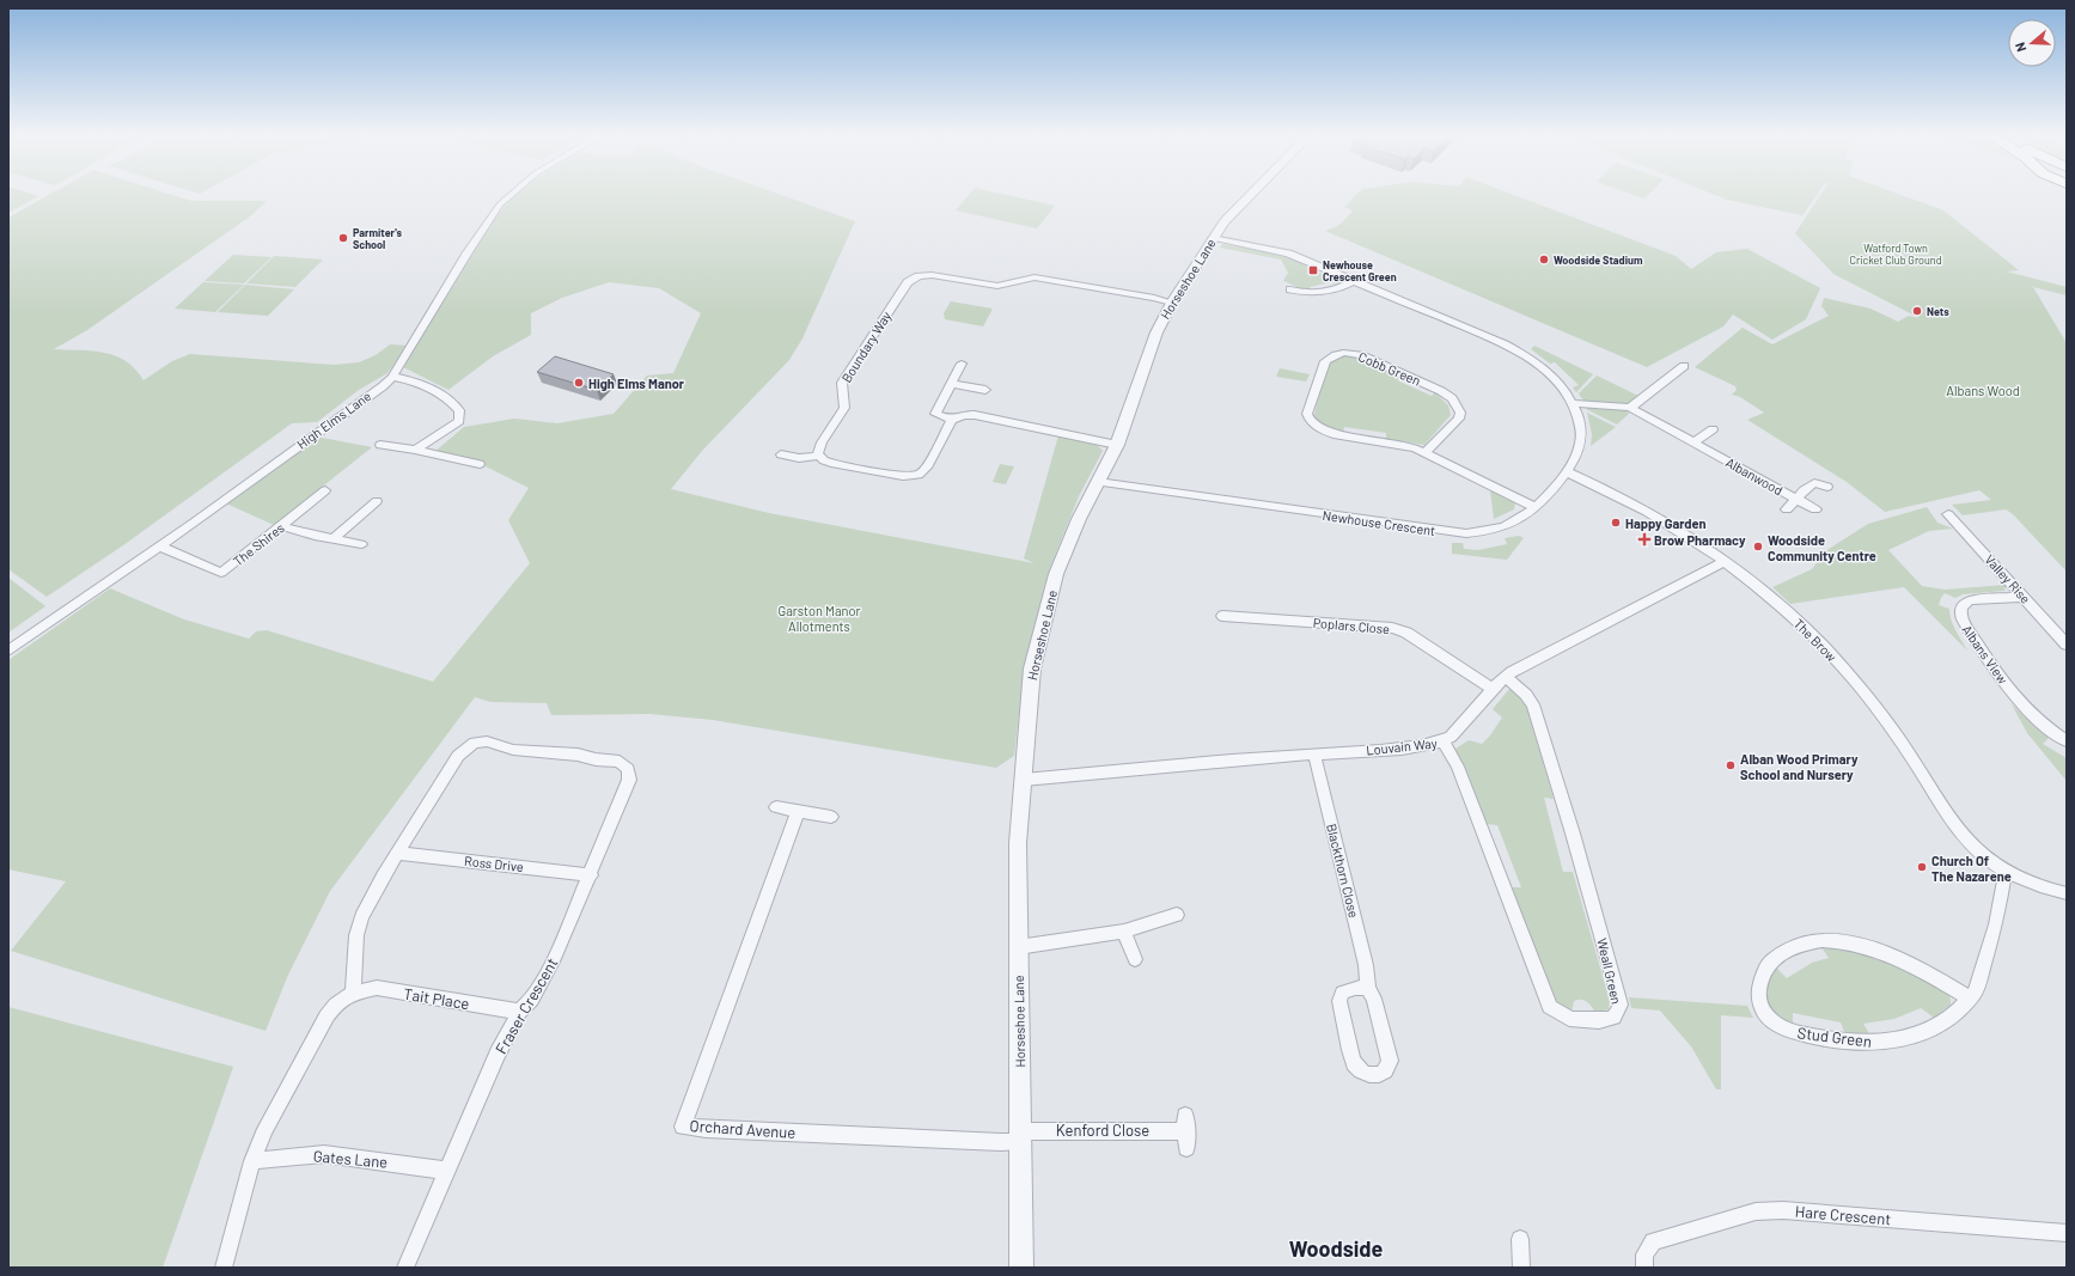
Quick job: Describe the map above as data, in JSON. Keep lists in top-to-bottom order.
{
  "streets": {
    "street": [
      "Horseshoe Lane",
      "Boundary Way",
      "Cobb Green",
      "High Elms Lane",
      "Albanwood",
      "Newhouse Crescent",
      "The Shires",
      "Valley Rise",
      "Poplars Close",
      "The Brow",
      "Albans View",
      "Louvain Way",
      "Ross Drive",
      "Blackthorn Close",
      "Weall Green",
      "Tait Place",
      "Fraser Crescent",
      "Stud Green",
      "Orchard Avenue",
      "Kenford Close",
      "Gates Lane",
      "Hare Crescent"
    ]
  },
  "crossings": [
    ["Horseshoe Lane", "Boundary Way"],
    ["Horseshoe Lane", "Newhouse Crescent"],
    ["Horseshoe Lane", "Louvain Way"],
    ["Horseshoe Lane", "Orchard Avenue"],
    ["Horseshoe Lane", "Kenford Close"],
    ["Cobb Green", "Newhouse Crescent"],
    ["High Elms Lane", "The Shires"],
    ["Newhouse Crescent", "The Brow"],
    ["Valley Rise", "Albans View"],
    ["Poplars Close", "Louvain Way"],
    ["The Brow", "Louvain Way"],
    ["The Brow", "Stud Green"],
    ["Louvain Way", "Blackthorn Close"],
    ["Louvain Way", "Weall Green"],
    ["Ross Drive", "Fraser Crescent"],
    ["Tait Place", "Fraser Crescent"],
    ["Fraser Crescent", "Gates Lane"],
    ["Orchard Avenue", "Kenford Close"]
  ],
  "districts": ["Woodside"],
  "parks": ["Watford Town Cricket Club Ground", "Albans Wood", "Garston Manor Allotments"],
  "places": {
    "other": [
      "Parmiter's School",
      "Woodside Stadium",
      "Nets",
      "High Elms Manor",
      "Happy Garden",
      "Woodside Community Centre",
      "Alban Wood Primary School and Nursery",
      "Church Of The Nazarene"
    ],
    "transit": ["Newhouse Crescent Green"],
    "health": ["Brow Pharmacy"]
  },
  "north": "left"
}
